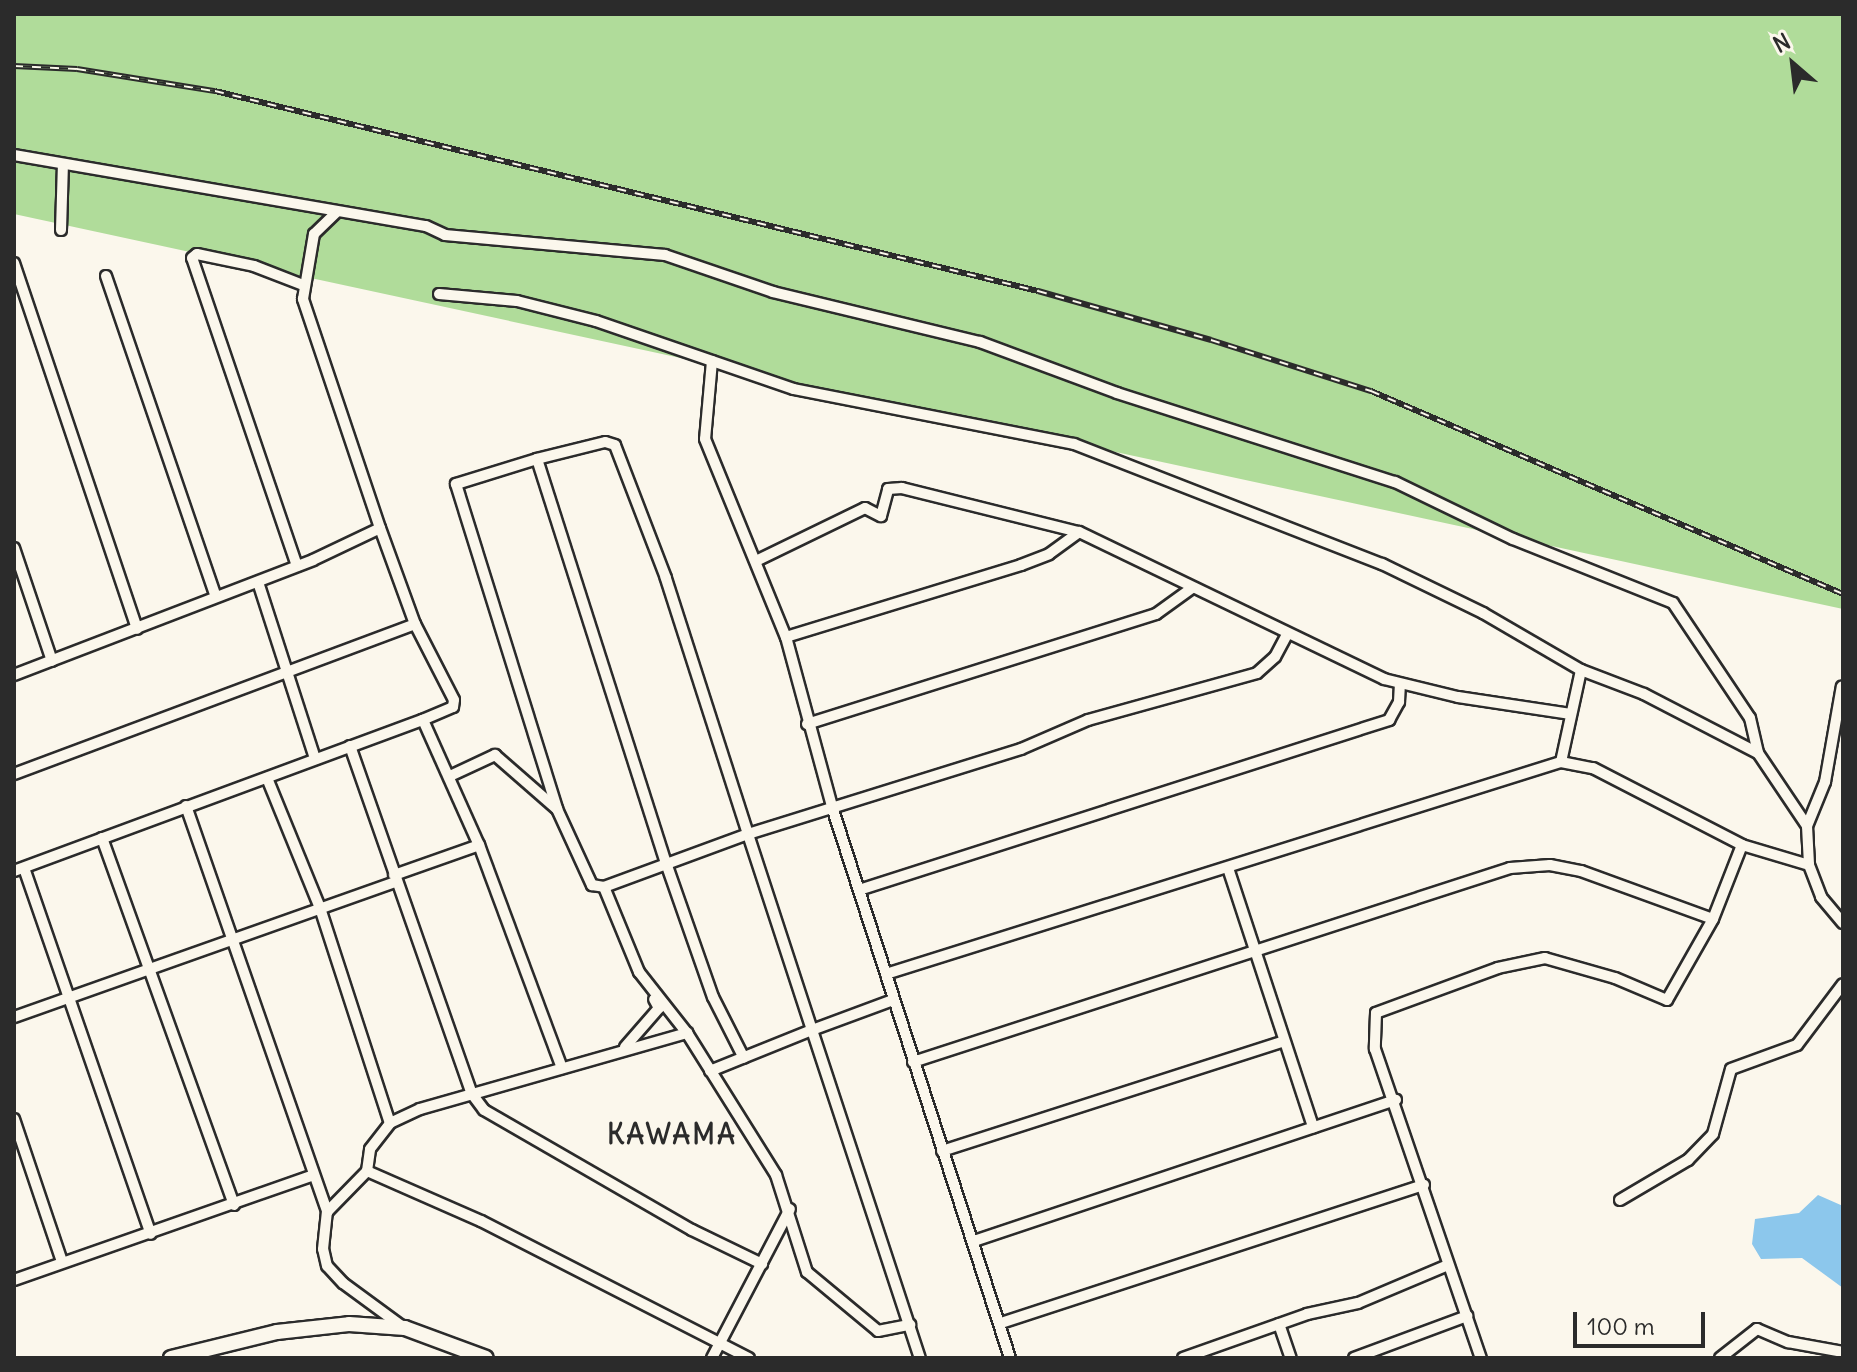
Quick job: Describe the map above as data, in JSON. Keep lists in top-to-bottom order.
{
  "districts": ["KAWAMA"],
  "scale_bar": "100 m",
  "north": "top left"
}
